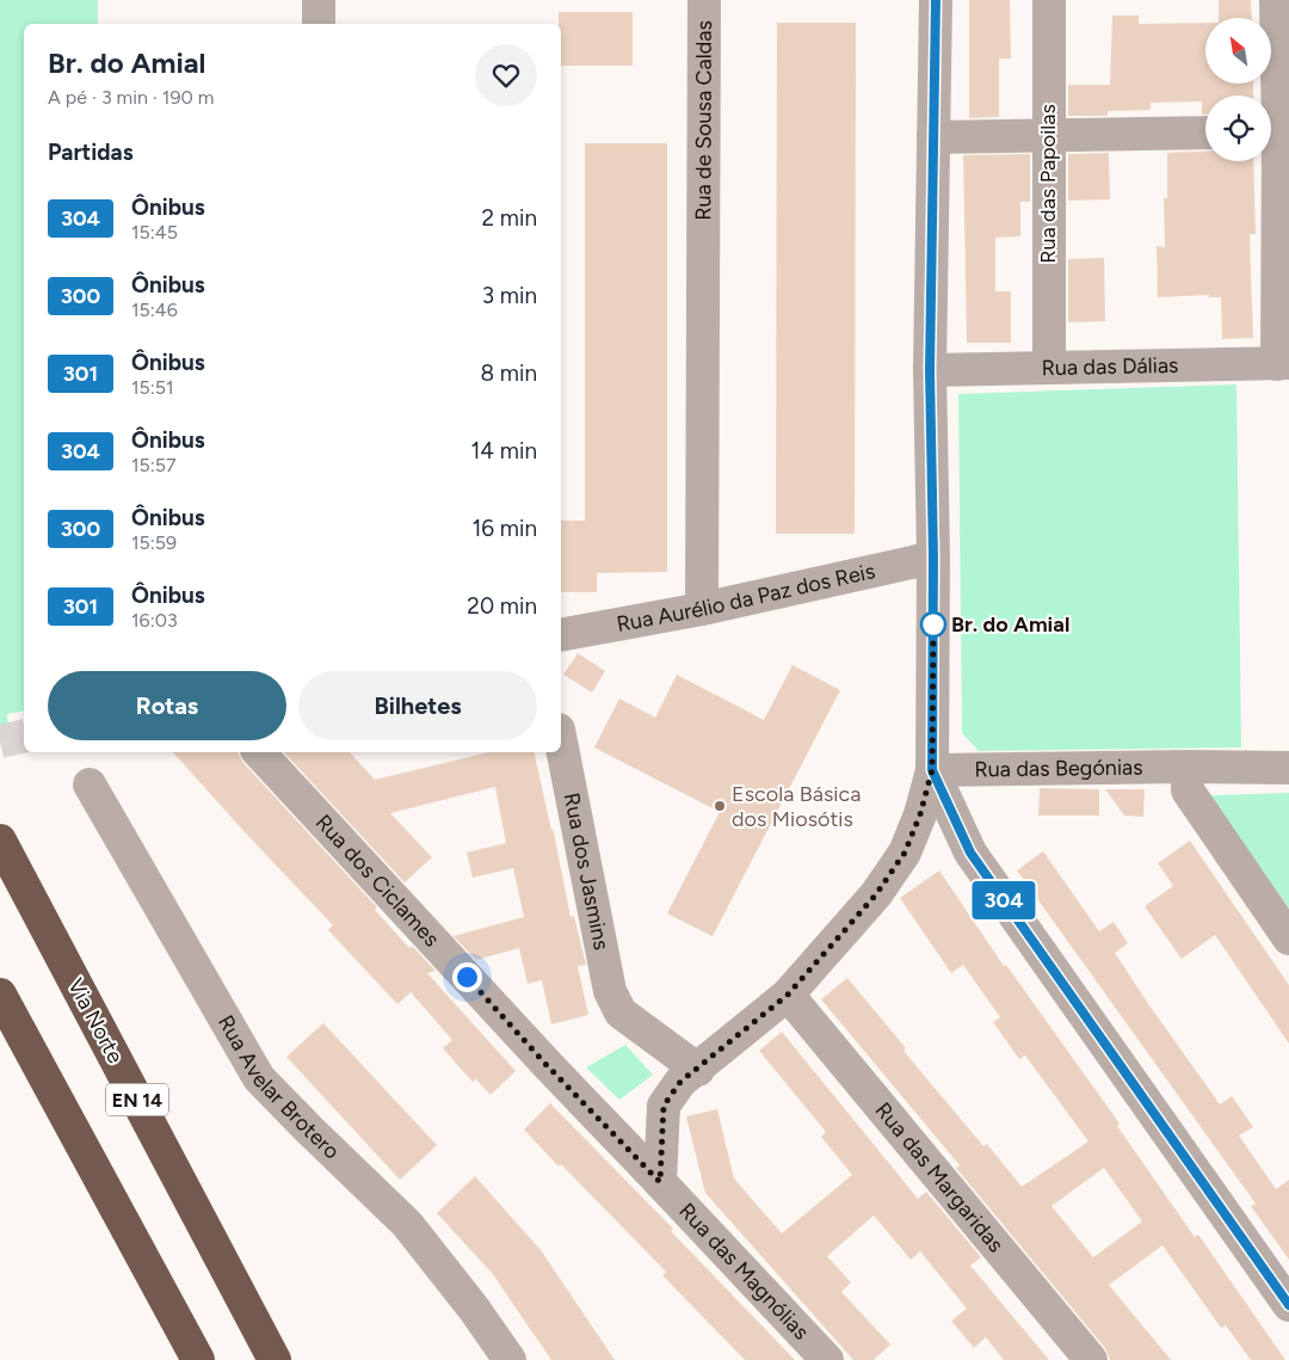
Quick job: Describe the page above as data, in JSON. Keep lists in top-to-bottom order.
{
  "streets": {
    "highway": ["Via Norte", "EN 14"],
    "street": [
      "Rua de Sousa Caldas",
      "Rua das Papoilas",
      "Rua das Dálias",
      "Rua Aurélio da Paz dos Reis",
      "Rua das Begónias",
      "Rua dos Jasmins",
      "Rua dos Ciclames",
      "Rua Avelar Brotero",
      "Rua das Margaridas",
      "Rua das Magnólias"
    ]
  },
  "crossings": [
    ["Rua de Sousa Caldas", "Rua Aurélio da Paz dos Reis"],
    ["Rua das Papoilas", "Rua das Dálias"],
    ["Rua dos Ciclames", "Rua das Magnólias"]
  ],
  "places": ["Br. do Amial", "Escola Básica dos Miosótis"],
  "lines": ["bus line 304"],
  "north": "top left",
  "page": {
    "on_map": "304",
    "heading": [
      ["Br. do Amial", "A pé · 3 min · 190 m"],
      "Partidas"
    ],
    "list": [
      {
        "mark": "304",
        "name": "Ônibus",
        "note": "15:45",
        "value": "2 min"
      },
      {
        "mark": "300",
        "name": "Ônibus",
        "note": "15:46",
        "value": "3 min"
      },
      {
        "mark": "301",
        "name": "Ônibus",
        "note": "15:51",
        "value": "8 min"
      },
      {
        "mark": "304",
        "name": "Ônibus",
        "note": "15:57",
        "value": "14 min"
      },
      {
        "mark": "300",
        "name": "Ônibus",
        "note": "15:59",
        "value": "16 min"
      },
      {
        "mark": "301",
        "name": "Ônibus",
        "note": "16:03",
        "value": "20 min"
      }
    ],
    "buttons": ["Rotas", "Bilhetes"]
  }
}
